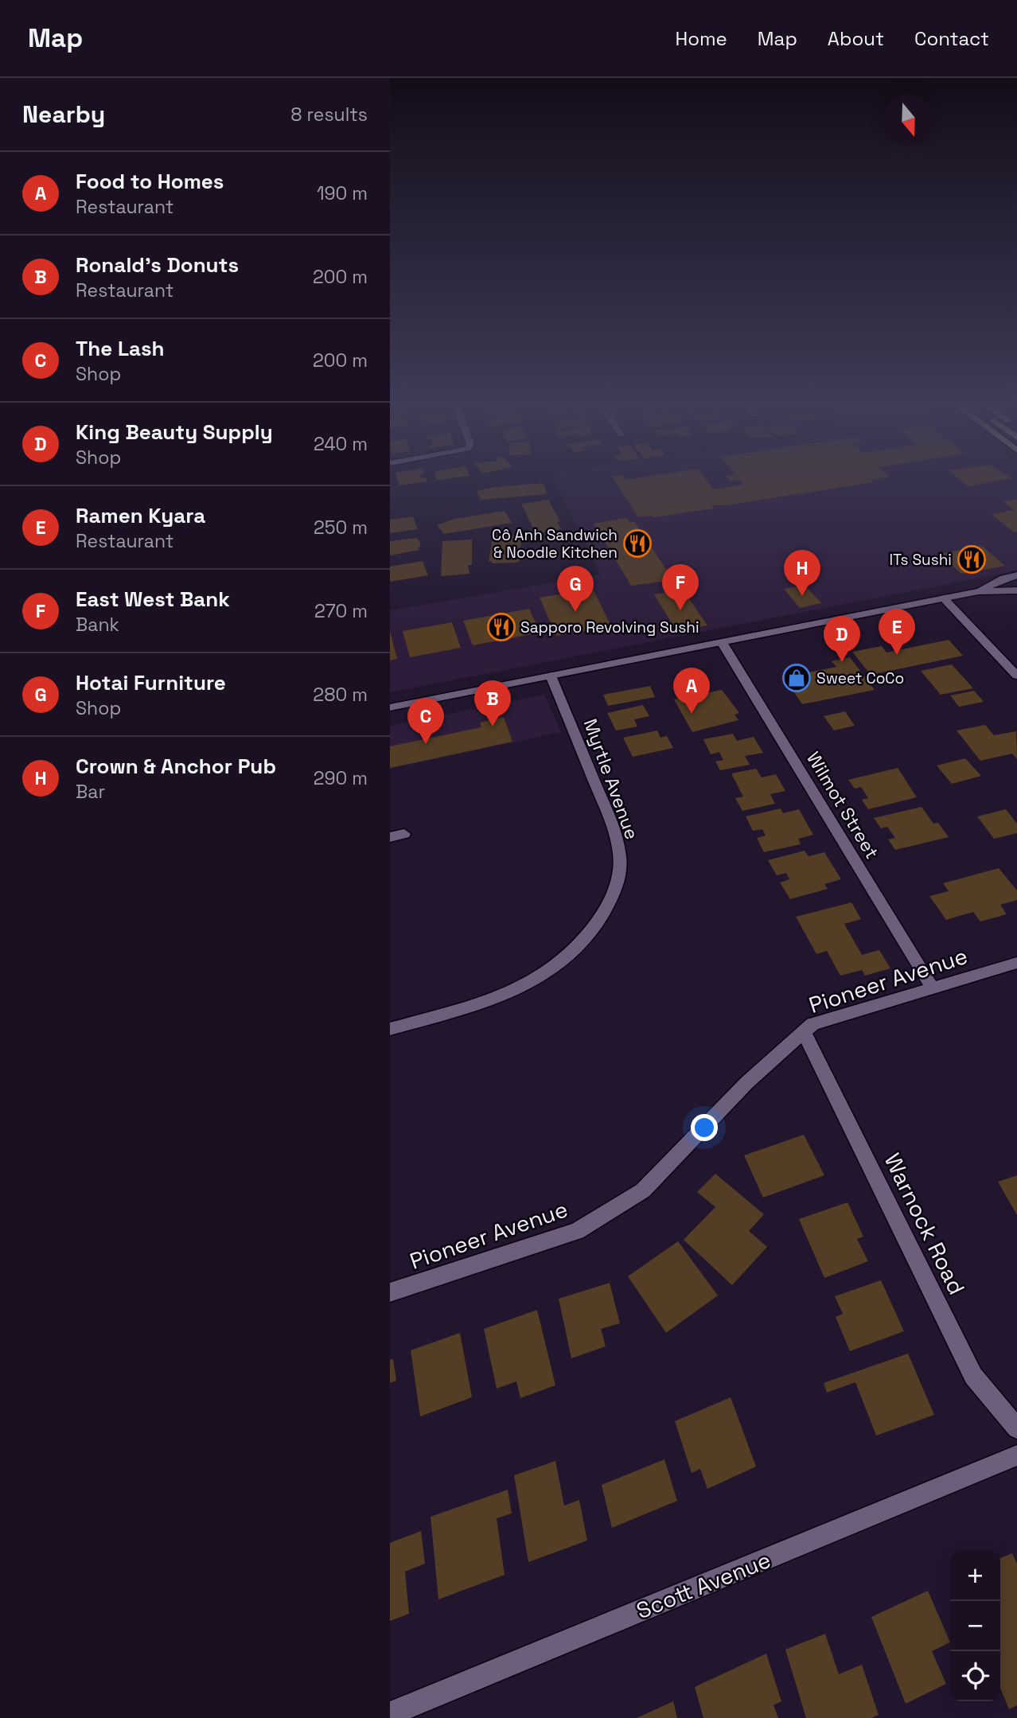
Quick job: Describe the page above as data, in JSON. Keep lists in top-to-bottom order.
{
  "streets": {
    "street": [
      "Myrtle Avenue",
      "Wilmot Street",
      "Pioneer Avenue",
      "Warnock Road",
      "Scott Avenue"
    ]
  },
  "crossings": [
    ["Wilmot Street", "Pioneer Avenue"],
    ["Pioneer Avenue", "Warnock Road"]
  ],
  "places": {
    "restaurant": ["Cô Anh Sandwich & Noodle Kitchen", "ITs Sushi", "Sapporo Revolving Sushi"],
    "shop": ["Sweet CoCo"]
  },
  "north": "bottom",
  "page": {
    "header": "Map",
    "nav": [
      "Home",
      "Map",
      "About",
      "Contact"
    ],
    "heading": ["Nearby", "8 results"],
    "list": [
      {
        "mark": "A",
        "name": "Food to Homes",
        "note": "Restaurant",
        "value": "190 m"
      },
      {
        "mark": "B",
        "name": "Ronald’s Donuts",
        "note": "Restaurant",
        "value": "200 m"
      },
      {
        "mark": "C",
        "name": "The Lash",
        "note": "Shop",
        "value": "200 m"
      },
      {
        "mark": "D",
        "name": "King Beauty Supply",
        "note": "Shop",
        "value": "240 m"
      },
      {
        "mark": "E",
        "name": "Ramen Kyara",
        "note": "Restaurant",
        "value": "250 m"
      },
      {
        "mark": "F",
        "name": "East West Bank",
        "note": "Bank",
        "value": "270 m"
      },
      {
        "mark": "G",
        "name": "Hotai Furniture",
        "note": "Shop",
        "value": "280 m"
      },
      {
        "mark": "H",
        "name": "Crown & Anchor Pub",
        "note": "Bar",
        "value": "290 m"
      }
    ],
    "pins": [
      "H",
      "F",
      "G",
      "E",
      "D",
      "A",
      "B",
      "C"
    ],
    "map_buttons": ["+", "−"]
  }
}
